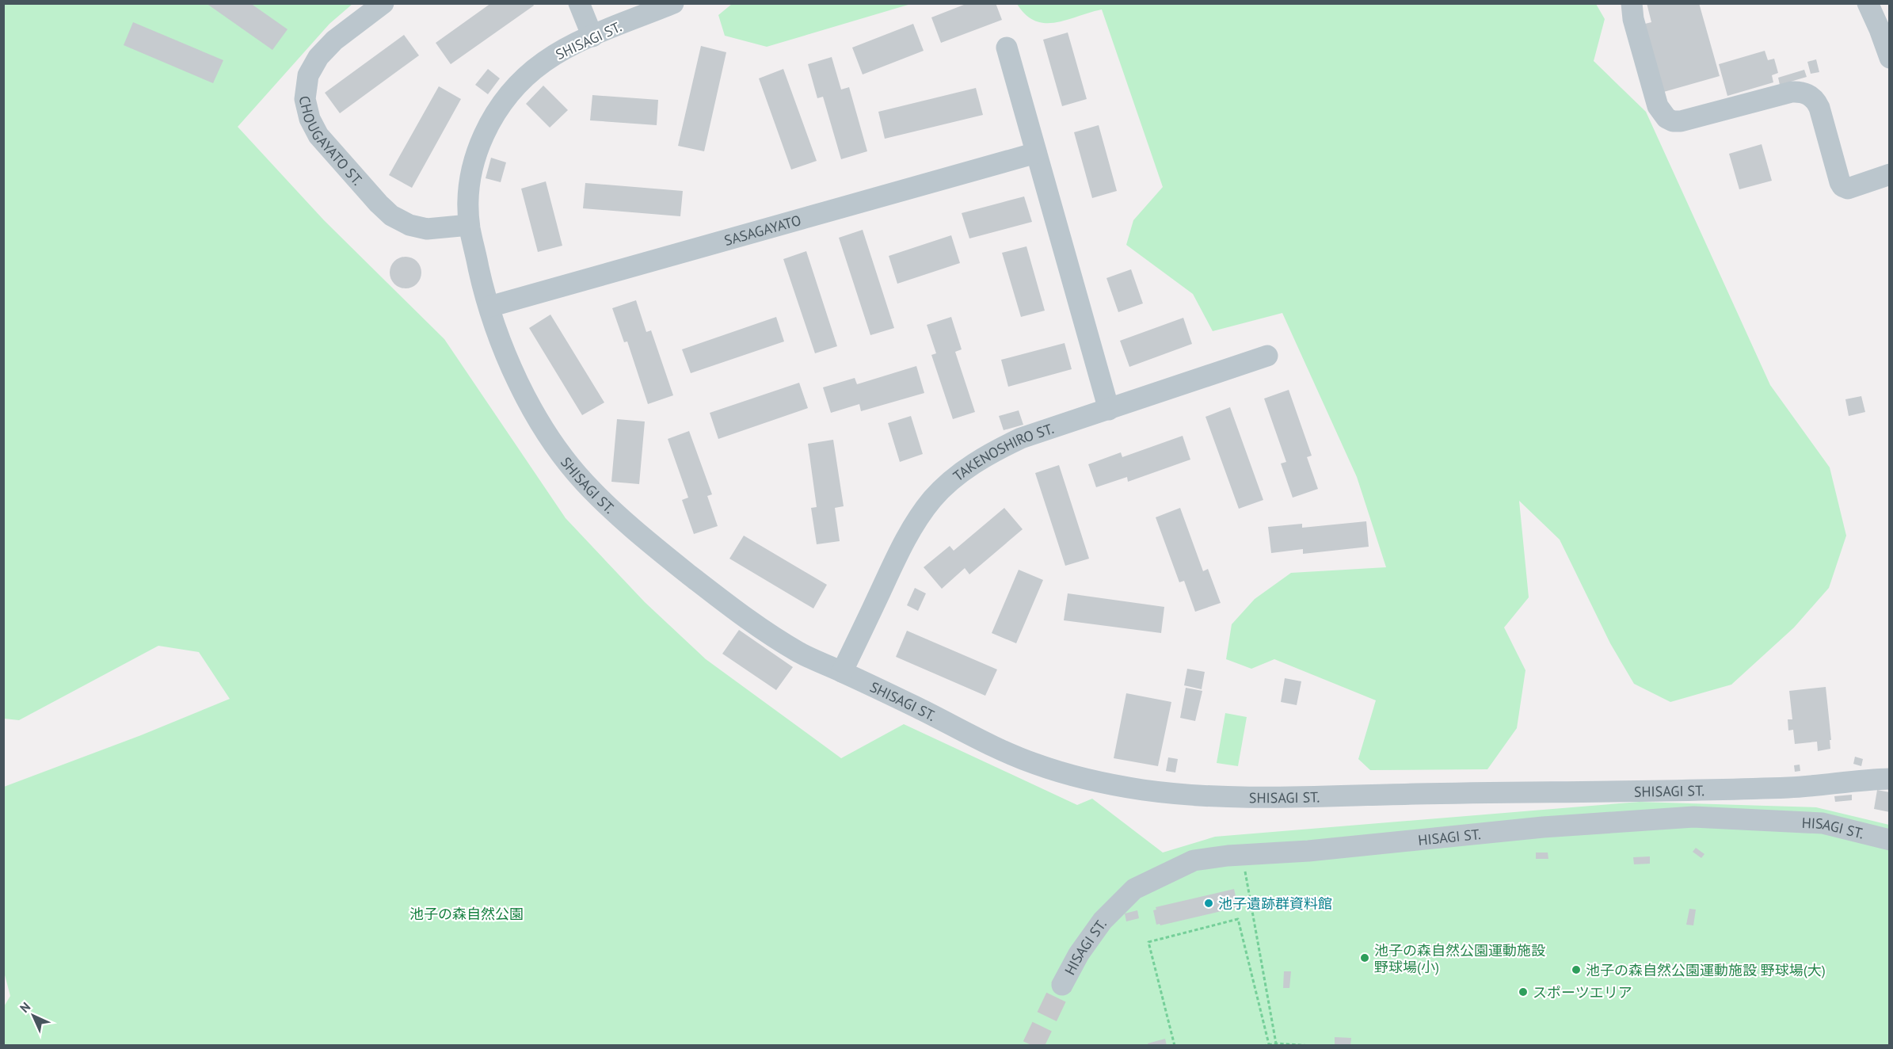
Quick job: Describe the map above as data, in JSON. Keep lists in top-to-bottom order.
{
  "streets": {
    "lane": [
      "SHISAGI ST.",
      "CHOUGAYATO ST.",
      "SASAGAYATO",
      "TAKENOSHIRO ST.",
      "HISAGI ST."
    ]
  },
  "crossings": [
    ["SHISAGI ST.", "CHOUGAYATO ST."],
    ["SHISAGI ST.", "SASAGAYATO"],
    ["SHISAGI ST.", "TAKENOSHIRO ST."]
  ],
  "parks": ["池子の森自然公園"],
  "places": [
    "池子遺跡群資料館",
    "池子の森自然公園運動施設 野球場(小)",
    "池子の森自然公園運動施設 野球場(大)",
    "スポーツエリア"
  ],
  "north": "top left"
}
